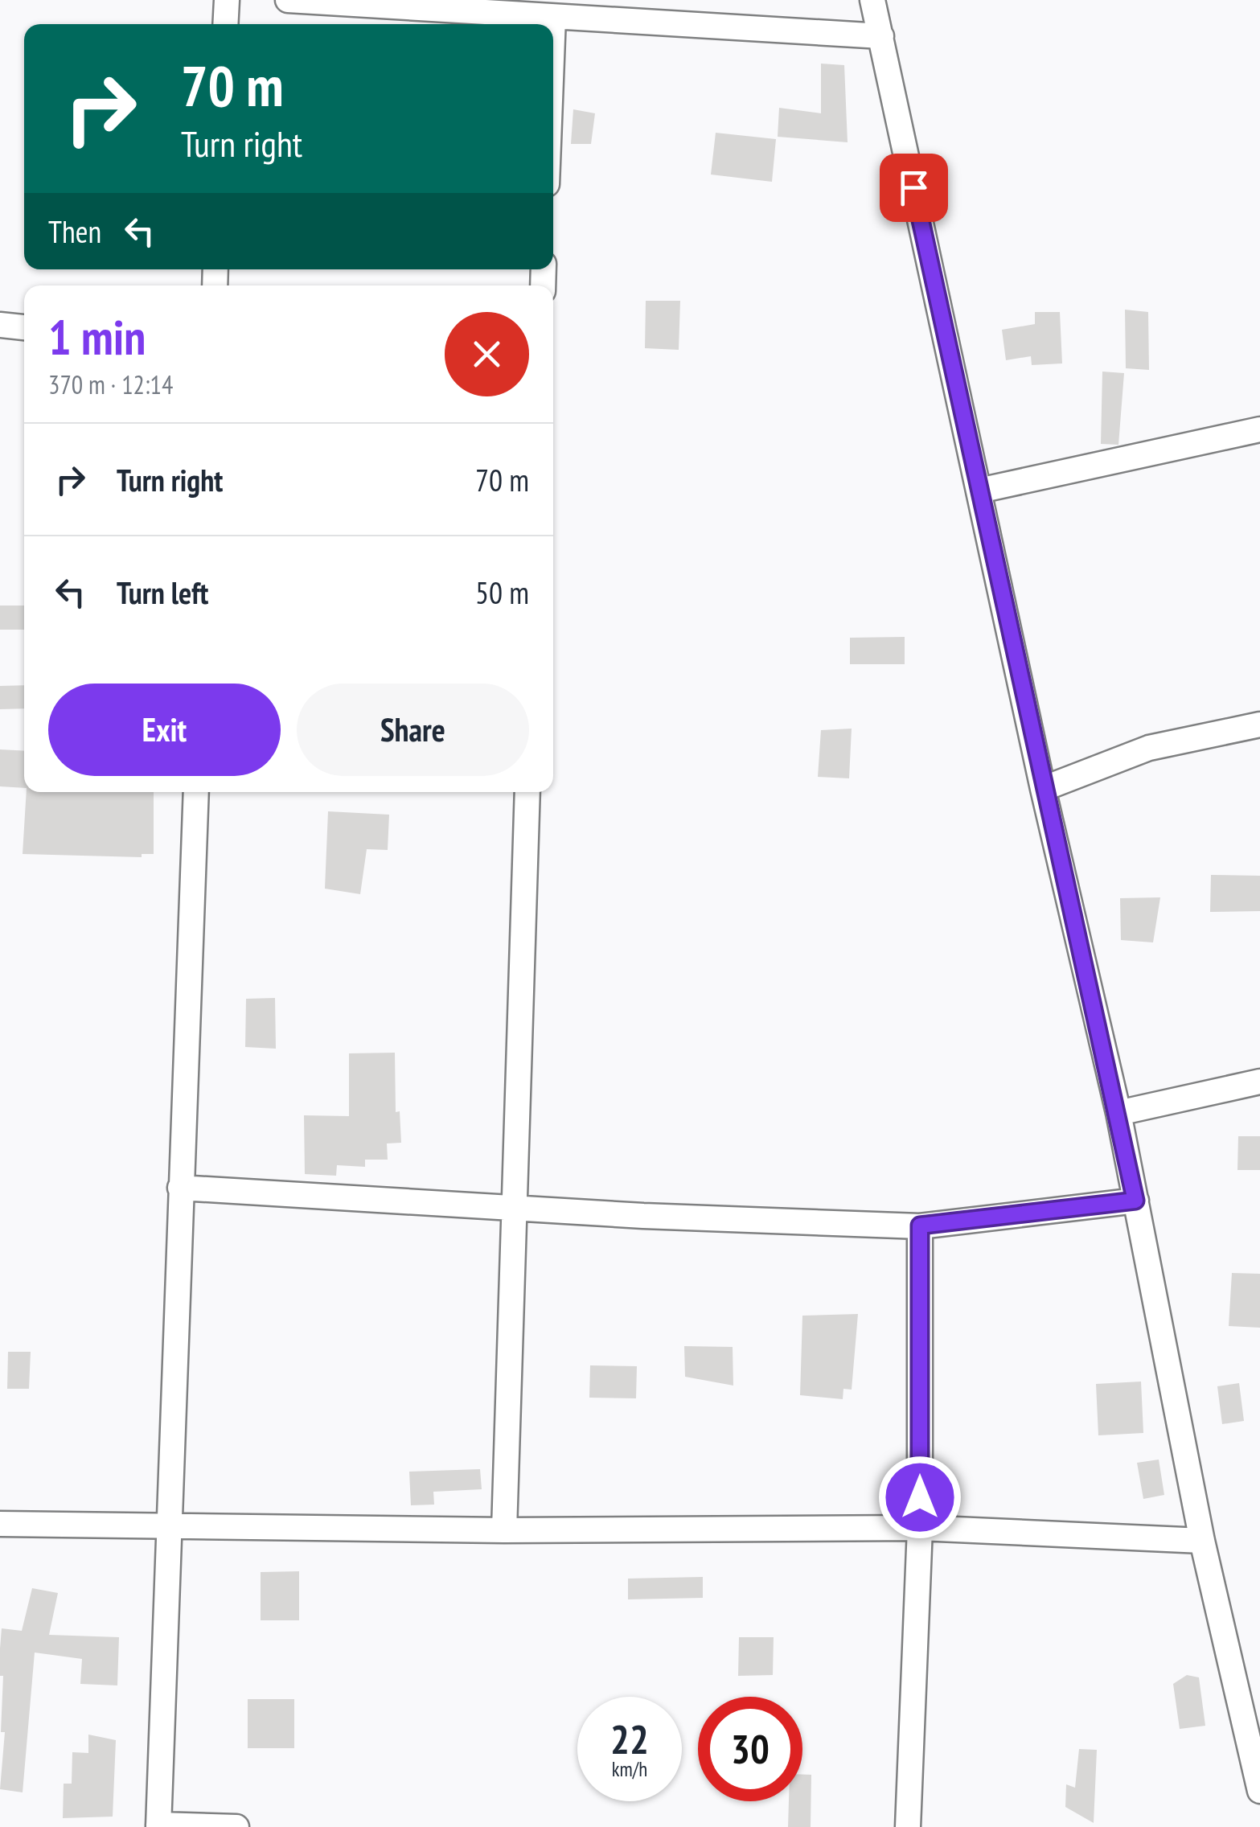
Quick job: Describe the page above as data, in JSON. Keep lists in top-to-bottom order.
{
  "page": {
    "turn": ["70 m", "Turn right"],
    "then": "Then",
    "heading": ["1 min", "370 m · 12:14"],
    "list": [
      {
        "name": "Turn right",
        "value": "70 m"
      },
      {
        "name": "Turn left",
        "value": "50 m"
      }
    ],
    "buttons": ["Exit", "Share"],
    "speed": "22 km/h",
    "limit": "30"
  }
}
